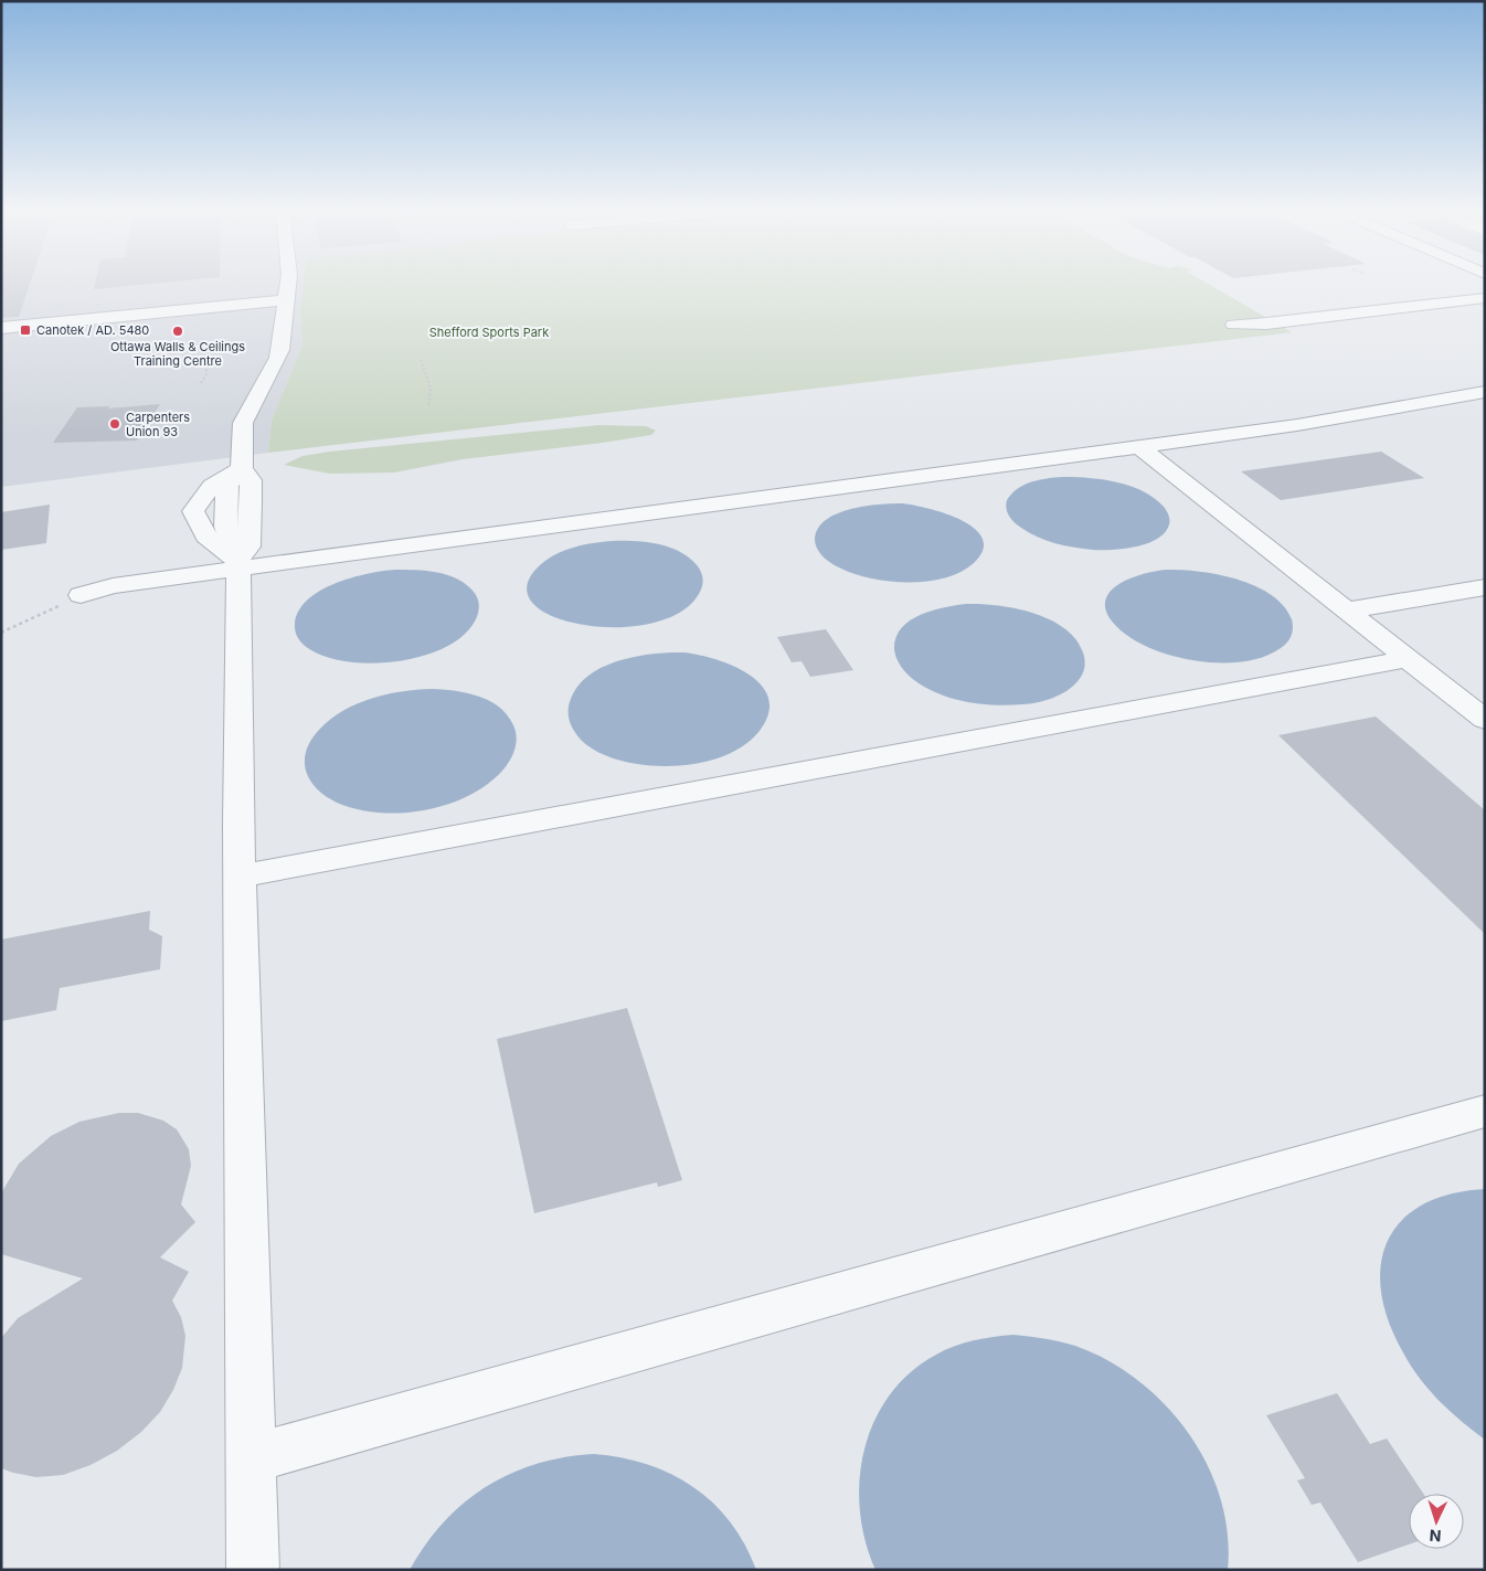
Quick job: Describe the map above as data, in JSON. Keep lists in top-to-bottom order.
{
  "parks": ["Shefford Sports Park"],
  "places": {
    "transit": ["Canotek / AD. 5480"],
    "other": ["Ottawa Walls & Ceilings Training Centre", "Carpenters Union 93"]
  },
  "north": "bottom"
}
